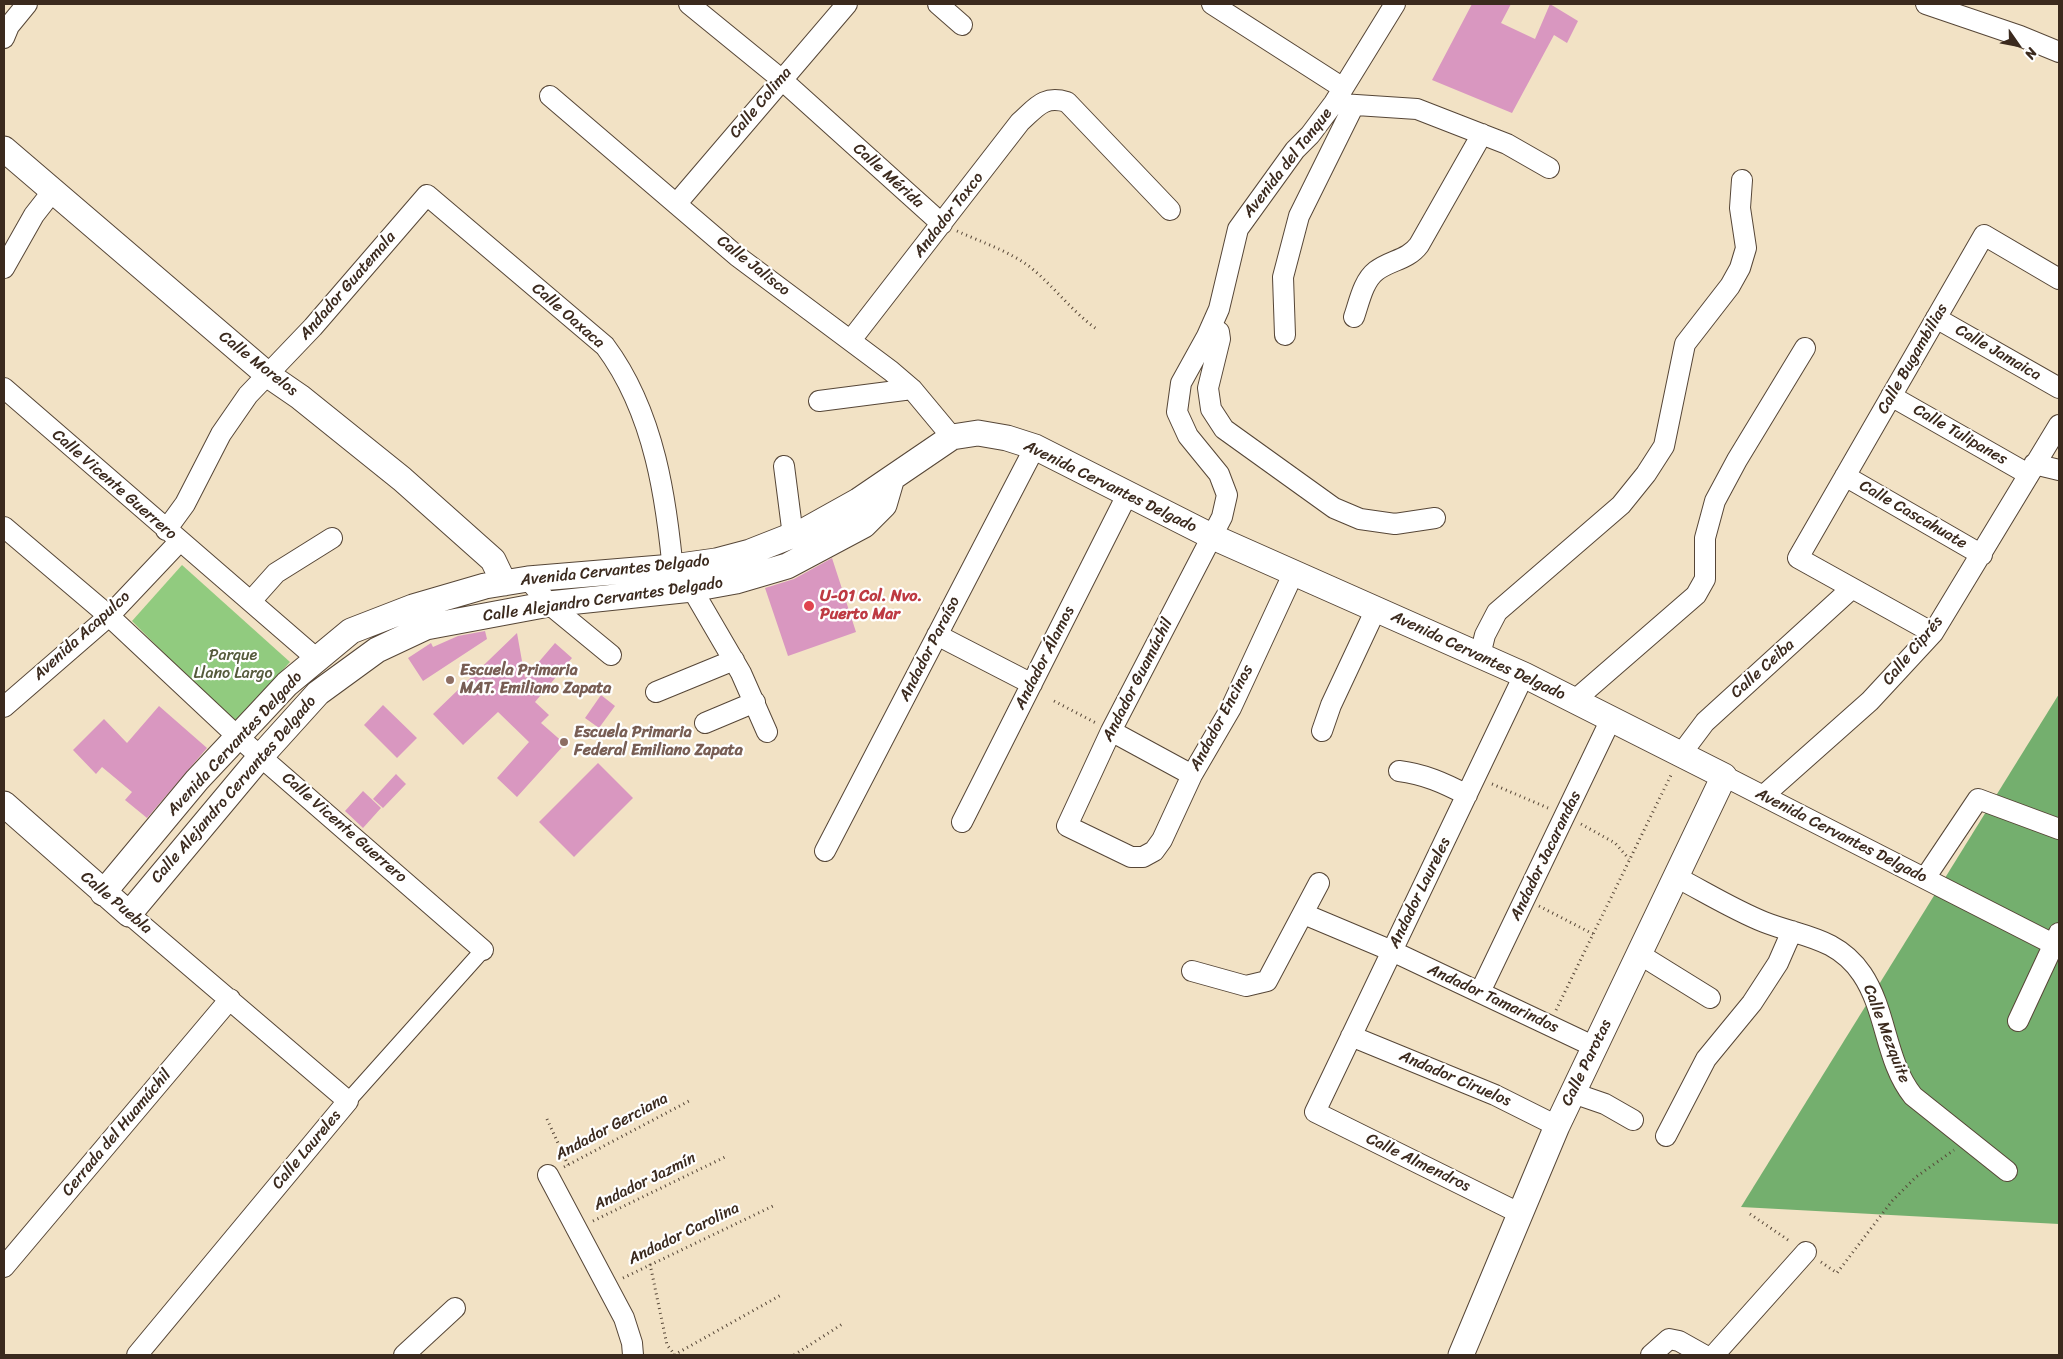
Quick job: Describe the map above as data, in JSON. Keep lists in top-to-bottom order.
{
  "streets": {
    "street": [
      "Calle Colima",
      "Avenida del Tanque",
      "Calle Mérida",
      "Andador Taxco",
      "Calle Jalisco",
      "Andador Guatemala",
      "Calle Oaxaca",
      "Calle Jamaica",
      "Calle Bugambilias",
      "Calle Morelos",
      "Calle Tulipanes",
      "Calle Vicente Guerrero",
      "Avenida Cervantes Delgado",
      "Calle Cascahuate",
      "Calle Alejandro Cervantes Delgado",
      "Avenida Acapulco",
      "Andador Paraíso",
      "Calle Ciprés",
      "Andador Álamos",
      "Calle Ceiba",
      "Andador Guamúchil",
      "Andador Encinos",
      "Andador Jacarandas",
      "Andador Laureles",
      "Calle Puebla",
      "Andador Tamarindos",
      "Calle Mezquite",
      "Calle Parotas",
      "Andador Ciruelos",
      "Cerrada del Huamúchil",
      "Calle Laureles",
      "Calle Almendros"
    ],
    "path": ["Andador Gerciana", "Andador Jazmín", "Andador Carolina"]
  },
  "crossings": [
    ["Calle Colima", "Calle Mérida"],
    ["Calle Colima", "Calle Jalisco"],
    ["Avenida del Tanque", "Avenida Cervantes Delgado"],
    ["Avenida del Tanque", "Andador Guamúchil"],
    ["Calle Mérida", "Andador Taxco"],
    ["Andador Taxco", "Calle Jalisco"],
    ["Calle Jalisco", "Avenida Cervantes Delgado"],
    ["Andador Guatemala", "Calle Oaxaca"],
    ["Andador Guatemala", "Calle Morelos"],
    ["Andador Guatemala", "Avenida Acapulco"],
    ["Calle Oaxaca", "Avenida Cervantes Delgado"],
    ["Calle Oaxaca", "Calle Alejandro Cervantes Delgado"],
    ["Calle Jamaica", "Calle Bugambilias"],
    ["Calle Bugambilias", "Calle Tulipanes"],
    ["Calle Bugambilias", "Calle Cascahuate"],
    ["Calle Bugambilias", "Calle Ceiba"],
    ["Calle Morelos", "Avenida Cervantes Delgado"],
    ["Calle Morelos", "Avenida Acapulco"],
    ["Calle Tulipanes", "Calle Ciprés"],
    ["Calle Vicente Guerrero", "Avenida Cervantes Delgado"],
    ["Calle Vicente Guerrero", "Calle Alejandro Cervantes Delgado"],
    ["Calle Vicente Guerrero", "Avenida Acapulco"],
    ["Calle Vicente Guerrero", "Calle Laureles"],
    ["Avenida Cervantes Delgado", "Calle Alejandro Cervantes Delgado"],
    ["Avenida Cervantes Delgado", "Andador Paraíso"],
    ["Avenida Cervantes Delgado", "Calle Ciprés"],
    ["Avenida Cervantes Delgado", "Andador Álamos"],
    ["Avenida Cervantes Delgado", "Calle Ceiba"],
    ["Avenida Cervantes Delgado", "Andador Guamúchil"],
    ["Avenida Cervantes Delgado", "Andador Encinos"],
    ["Avenida Cervantes Delgado", "Andador Jacarandas"],
    ["Avenida Cervantes Delgado", "Andador Laureles"],
    ["Avenida Cervantes Delgado", "Calle Puebla"],
    ["Avenida Cervantes Delgado", "Calle Parotas"],
    ["Calle Cascahuate", "Calle Ciprés"],
    ["Calle Alejandro Cervantes Delgado", "Calle Puebla"],
    ["Andador Guamúchil", "Andador Encinos"],
    ["Andador Jacarandas", "Andador Tamarindos"],
    ["Andador Laureles", "Andador Tamarindos"],
    ["Andador Laureles", "Andador Ciruelos"],
    ["Andador Laureles", "Calle Almendros"],
    ["Calle Puebla", "Cerrada del Huamúchil"],
    ["Calle Puebla", "Calle Laureles"],
    ["Andador Tamarindos", "Calle Parotas"],
    ["Calle Mezquite", "Calle Parotas"],
    ["Calle Parotas", "Andador Ciruelos"],
    ["Calle Parotas", "Calle Almendros"]
  ],
  "parks": ["Parque Llano Largo"],
  "places": ["U-01 Col. Nvo. Puerto Mar", "Escuela Primaria MAT. Emiliano Zapata", "Escuela Primaria Federal Emiliano Zapata"],
  "north": "bottom right"
}
